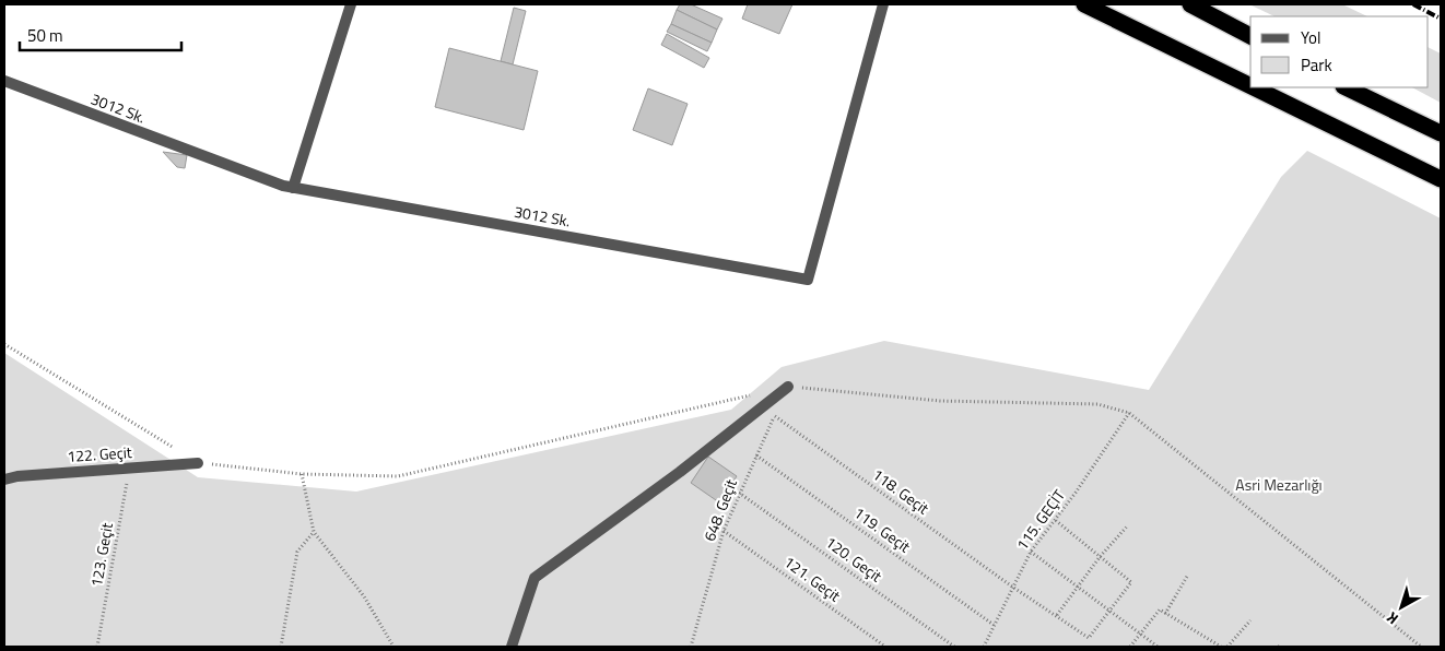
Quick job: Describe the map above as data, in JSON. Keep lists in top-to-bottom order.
{
  "streets": {
    "street": ["3012 Sk.", "122. Geçit"],
    "path": [
      "118. Geçit",
      "648. Geçit",
      "115. GEÇİT",
      "119. Geçit",
      "123. Geçit",
      "120. Geçit",
      "121. Geçit"
    ]
  },
  "crossings": [
    ["122. Geçit", "123. Geçit"],
    ["118. Geçit", "648. Geçit"],
    ["118. Geçit", "115. GEÇİT"],
    ["648. Geçit", "119. Geçit"],
    ["648. Geçit", "120. Geçit"],
    ["648. Geçit", "121. Geçit"],
    ["115. GEÇİT", "119. Geçit"]
  ],
  "parks": ["Asri Mezarlığı"],
  "legend": ["Yol", "Park"],
  "scale_bar": "50 m",
  "north": "bottom left"
}
